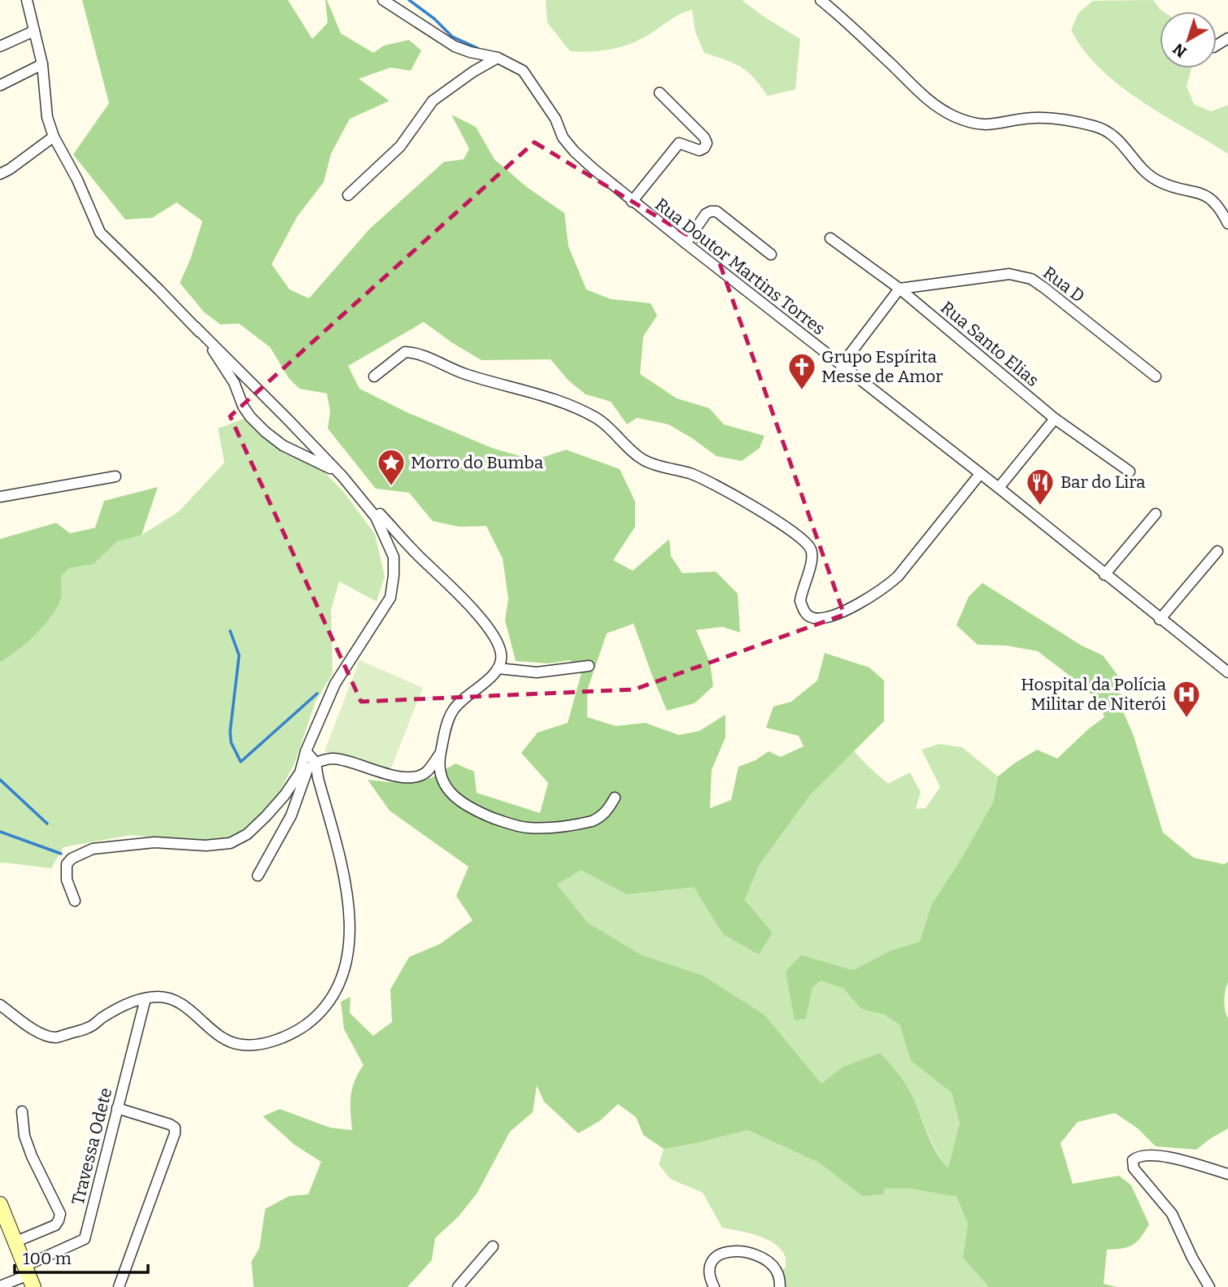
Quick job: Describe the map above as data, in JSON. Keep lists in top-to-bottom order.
{
  "streets": {
    "street": [
      "Rua Doutor Martins Torres",
      "Rua D",
      "Rua Santo Elias",
      "Travessa Odete"
    ]
  },
  "crossings": [
    ["Rua D", "Rua Santo Elias"]
  ],
  "places": {
    "church": ["Grupo Espírita Messe de Amor"],
    "place": ["Morro do Bumba"],
    "restaurant": ["Bar do Lira"],
    "hospital": ["Hospital da Polícia Militar de Niterói"]
  },
  "scale_bar": "100 m",
  "north": "bottom left"
}
